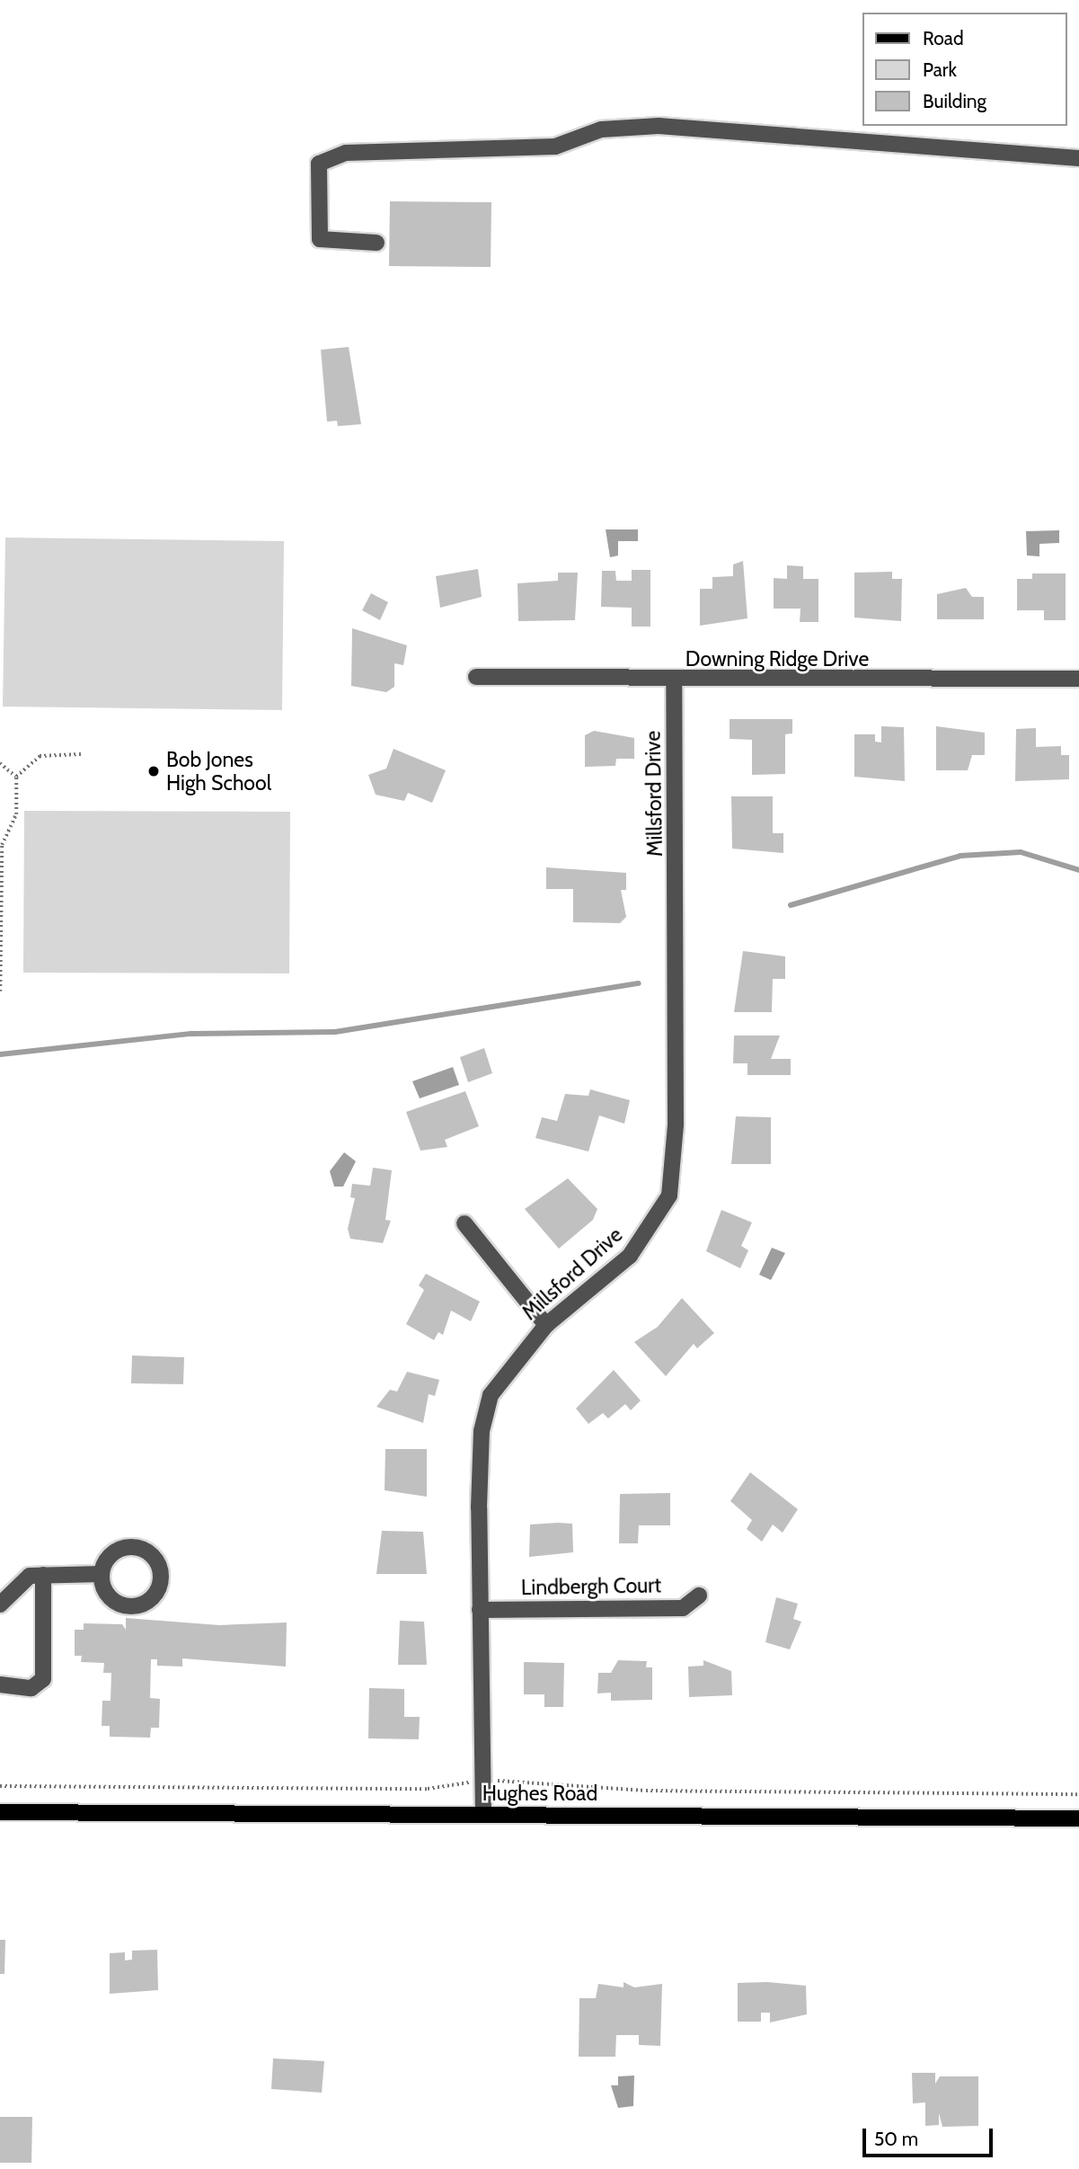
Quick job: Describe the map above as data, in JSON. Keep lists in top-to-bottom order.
{
  "streets": {
    "main road": ["Hughes Road"],
    "street": ["Downing Ridge Drive", "Millsford Drive", "Lindbergh Court"]
  },
  "crossings": [
    ["Downing Ridge Drive", "Millsford Drive"],
    ["Millsford Drive", "Lindbergh Court"],
    ["Millsford Drive", "Hughes Road"]
  ],
  "places": ["Bob Jones High School"],
  "legend": ["Road", "Park", "Building"],
  "scale_bar": "50 m"
}
